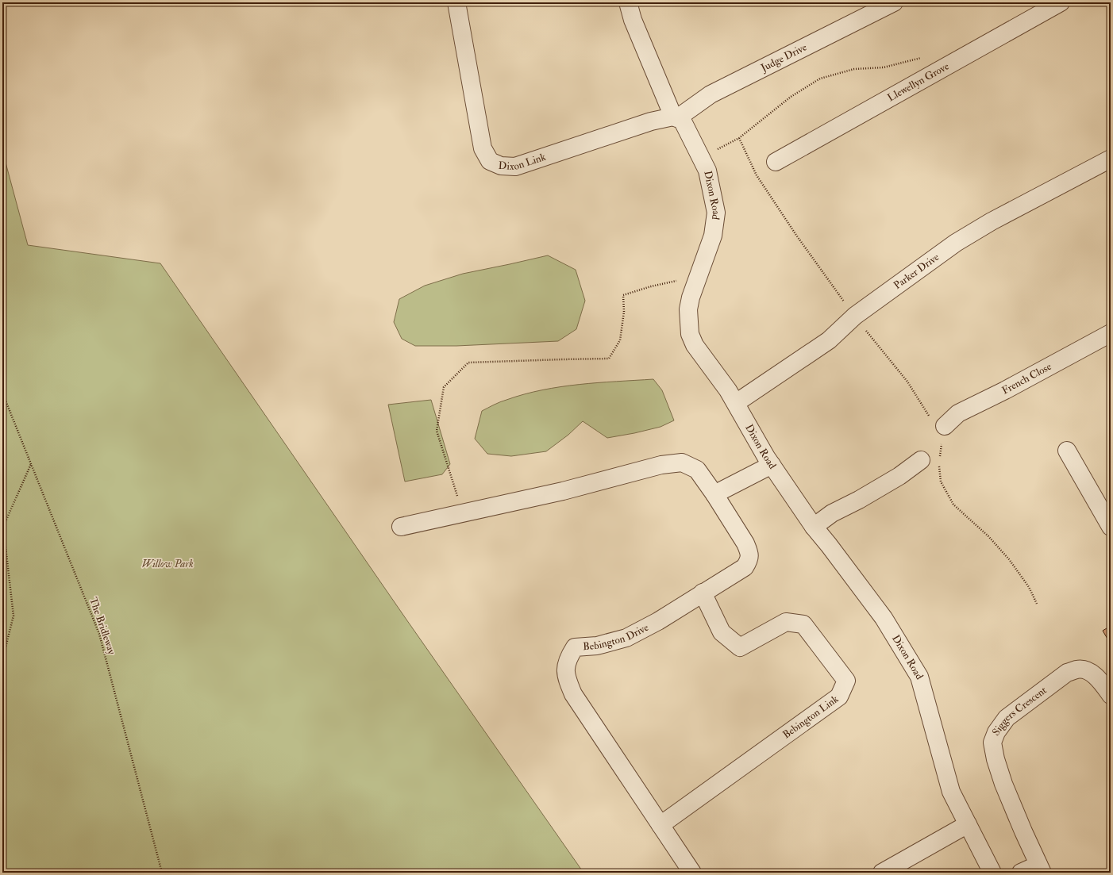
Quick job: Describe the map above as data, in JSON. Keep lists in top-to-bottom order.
{
  "streets": {
    "street": [
      "Judge Drive",
      "Llewellyn Grove",
      "Dixon Link",
      "Dixon Road",
      "Parker Drive",
      "French Close",
      "Bebington Drive",
      "Siggers Crescent",
      "Bebington Link"
    ],
    "path": ["The Bridleway"]
  },
  "crossings": [
    ["Judge Drive", "Dixon Link"],
    ["Judge Drive", "Dixon Road"],
    ["Dixon Link", "Dixon Road"],
    ["Dixon Road", "Parker Drive"],
    ["Bebington Drive", "Bebington Link"]
  ],
  "parks": ["Willow Park"]
}
